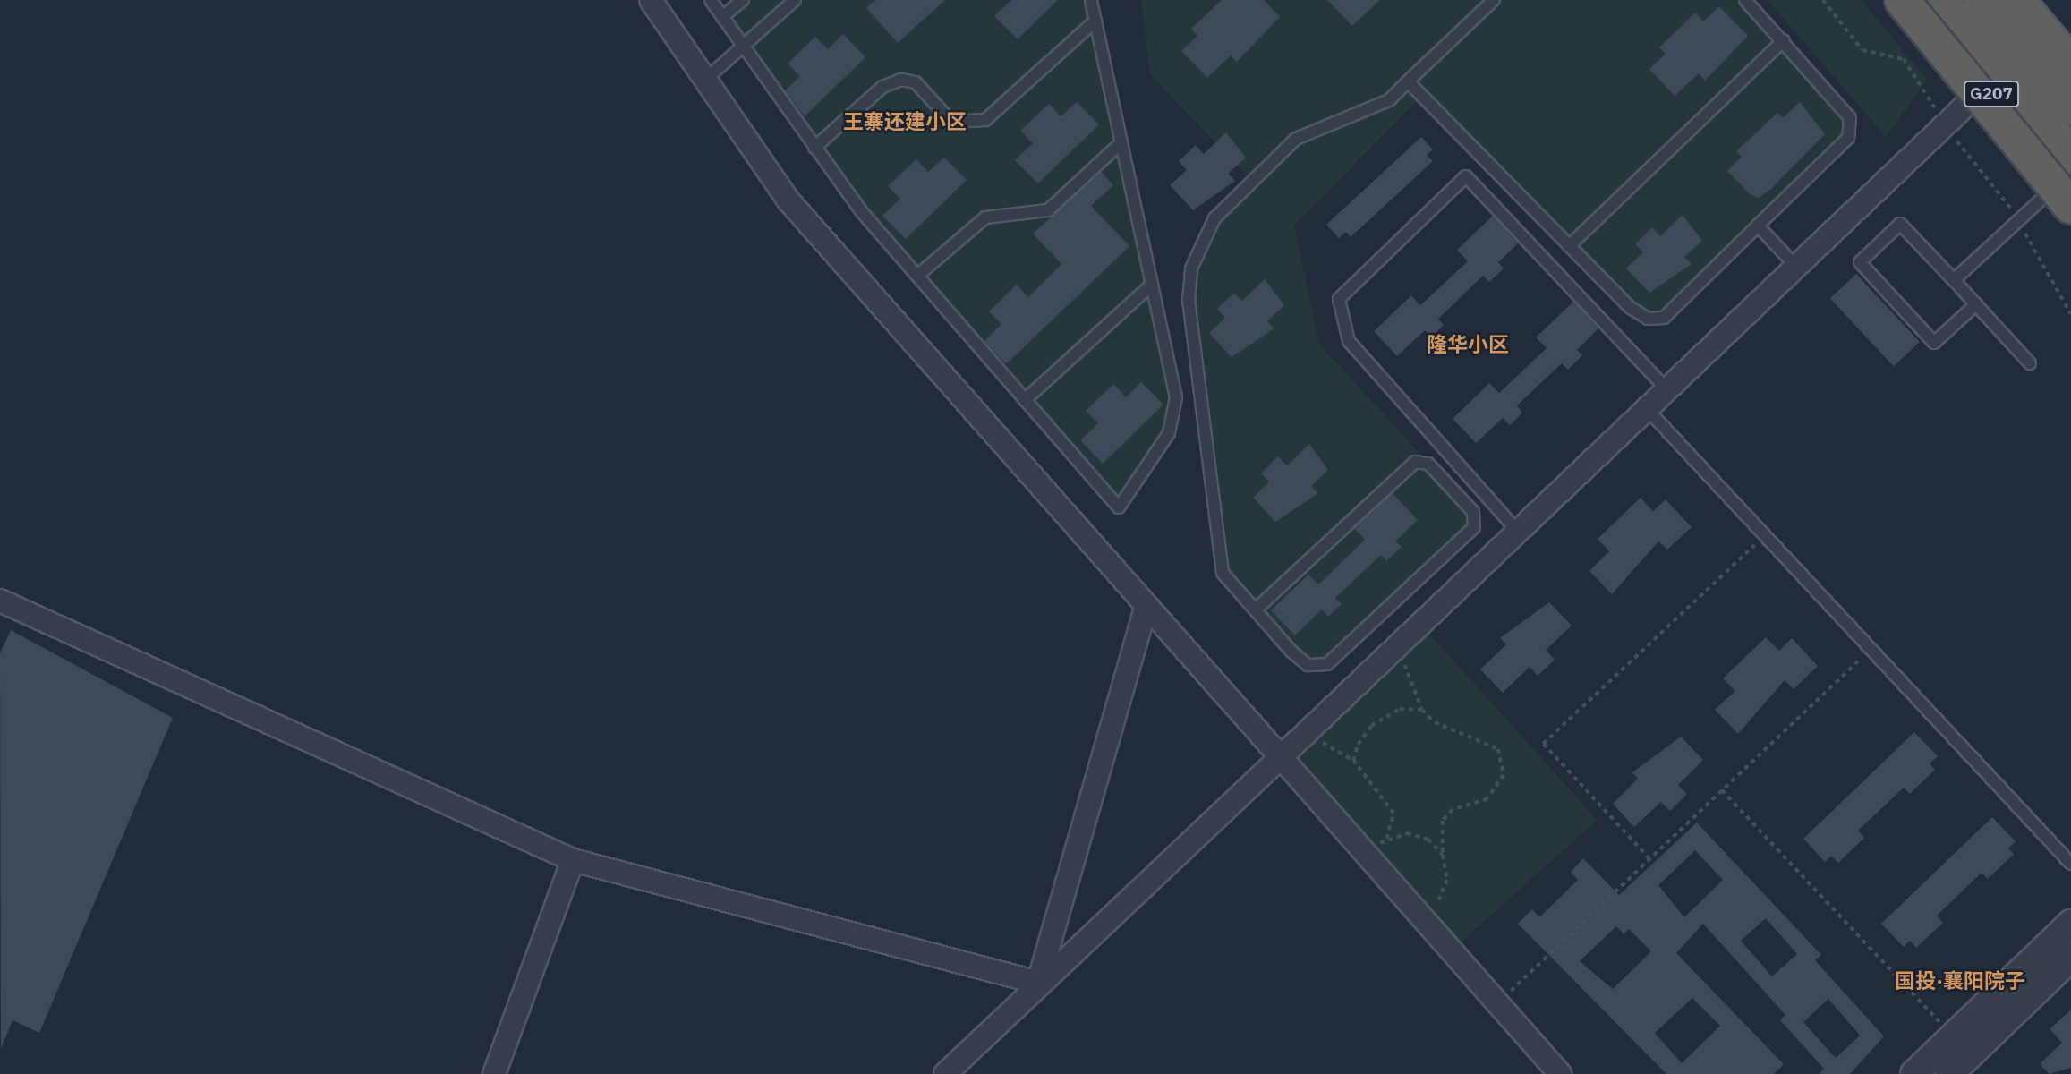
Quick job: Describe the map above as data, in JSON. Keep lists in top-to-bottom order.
{
  "streets": {
    "highway": ["G207"]
  },
  "districts": ["王寨还建小区", "隆华小区", "国投·襄阳院子"]
}
